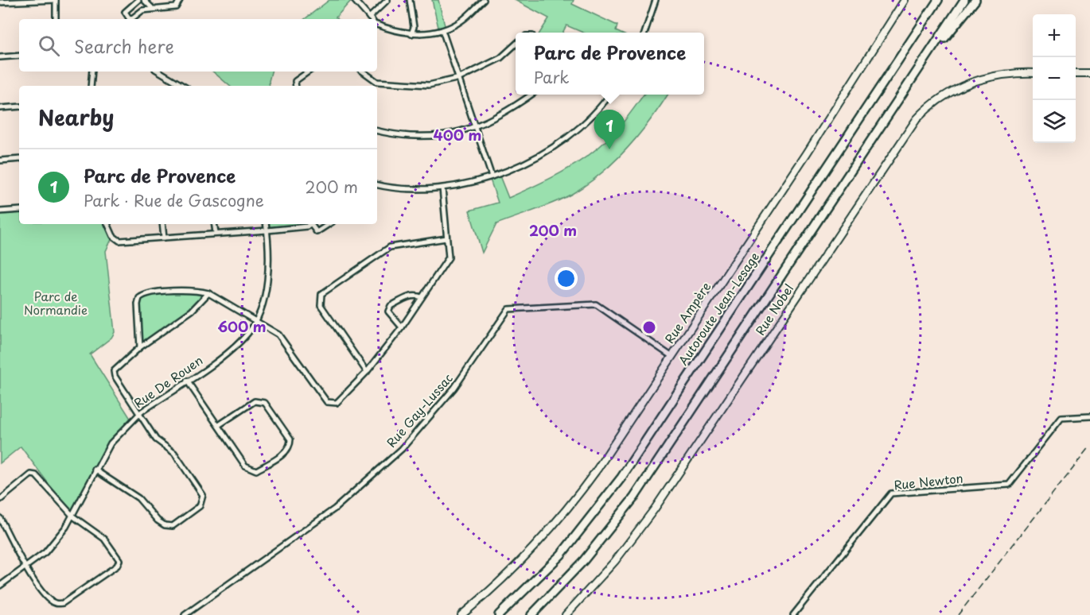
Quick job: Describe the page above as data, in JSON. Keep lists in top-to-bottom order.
{
  "streets": {
    "highway": ["Autoroute Jean-Lesage"],
    "street": [
      "Rue Nobel",
      "Rue Ampère",
      "Rue De Rouen",
      "Rue Gay-Lussac",
      "Rue Newton"
    ]
  },
  "crossings": [
    ["Rue Ampère", "Rue Gay-Lussac"]
  ],
  "parks": ["Parc de Normandie"],
  "page": {
    "map_buttons": ["+", "−"],
    "search": "Search here",
    "popup": ["Parc de Provence", "Park"],
    "heading": "Nearby",
    "pins": "1",
    "list": [
      {
        "mark": "1",
        "name": "Parc de Provence",
        "note": "Park · Rue de Gascogne",
        "value": "200 m"
      }
    ]
  },
  "rings": ["400 m", "200 m", "600 m"]
}
